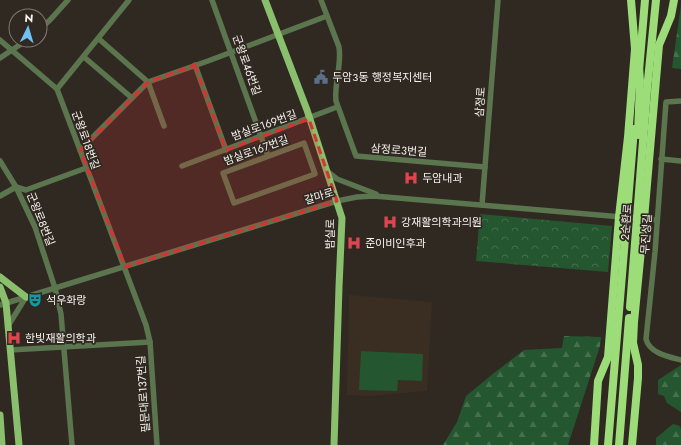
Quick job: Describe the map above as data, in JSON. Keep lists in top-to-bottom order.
{
  "streets": {
    "highway": ["2순환로"],
    "main road": ["밤실로"],
    "street": [
      "군왕로46번길",
      "삼정로",
      "밤실로169번길",
      "군왕로18번길",
      "밤실로167번길",
      "삼정로3번길",
      "갈마로",
      "군왕로8번길",
      "무진성길",
      "필문대로137번길"
    ]
  },
  "crossings": [
    ["군왕로46번길", "밤실로169번길"],
    ["군왕로46번길", "밤실로167번길"],
    ["삼정로", "삼정로3번길"],
    ["삼정로", "갈마로"],
    ["밤실로169번길", "삼정로3번길"],
    ["밤실로169번길", "밤실로"],
    ["군왕로18번길", "갈마로"],
    ["군왕로18번길", "필문대로137번길"],
    ["갈마로", "군왕로8번길"],
    ["갈마로", "밤실로"],
    ["갈마로", "무진성길"]
  ],
  "places": {
    "public building": ["두암3동 행정복지센터"],
    "hospital": [
      "두암내과",
      "강재활의학과의원",
      "준이비인후과",
      "한빛재활의학과"
    ],
    "theatre": ["석우화랑"]
  },
  "north": "top"
}
